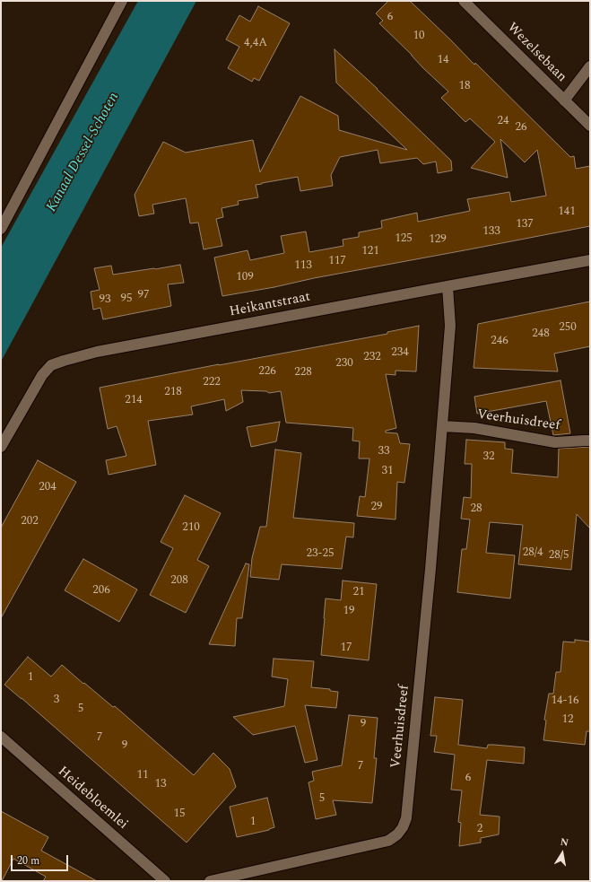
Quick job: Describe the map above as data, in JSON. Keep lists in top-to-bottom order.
{
  "streets": {
    "street": [
      "Wezelsebaan",
      "Heikantstraat",
      "Veerhuisdreef",
      "Heidebloemlei"
    ]
  },
  "crossings": [
    ["Heikantstraat", "Veerhuisdreef"]
  ],
  "water": ["Kanaal Dessel-Schoten"],
  "house_numbers": [
    "6",
    "10",
    "4,4A",
    "14",
    "18",
    "24",
    "26",
    "141",
    "137",
    "133",
    "125",
    "129",
    "121",
    "117",
    "113",
    "109",
    "97",
    "95",
    "93",
    "250",
    "248",
    "246",
    "234",
    "232",
    "230",
    "226",
    "228",
    "222",
    "218",
    "214",
    "33",
    "32",
    "31",
    "204",
    "29",
    "28",
    "202",
    "210",
    "28/4",
    "23-25",
    "28/5",
    "208",
    "206",
    "21",
    "19",
    "17",
    "1",
    "3",
    "14-16",
    "5",
    "12",
    "9",
    "7",
    "9",
    "7",
    "11",
    "6",
    "13",
    "5",
    "15",
    "1",
    "2"
  ],
  "scale_bar": "20 m",
  "north": "top"
}
